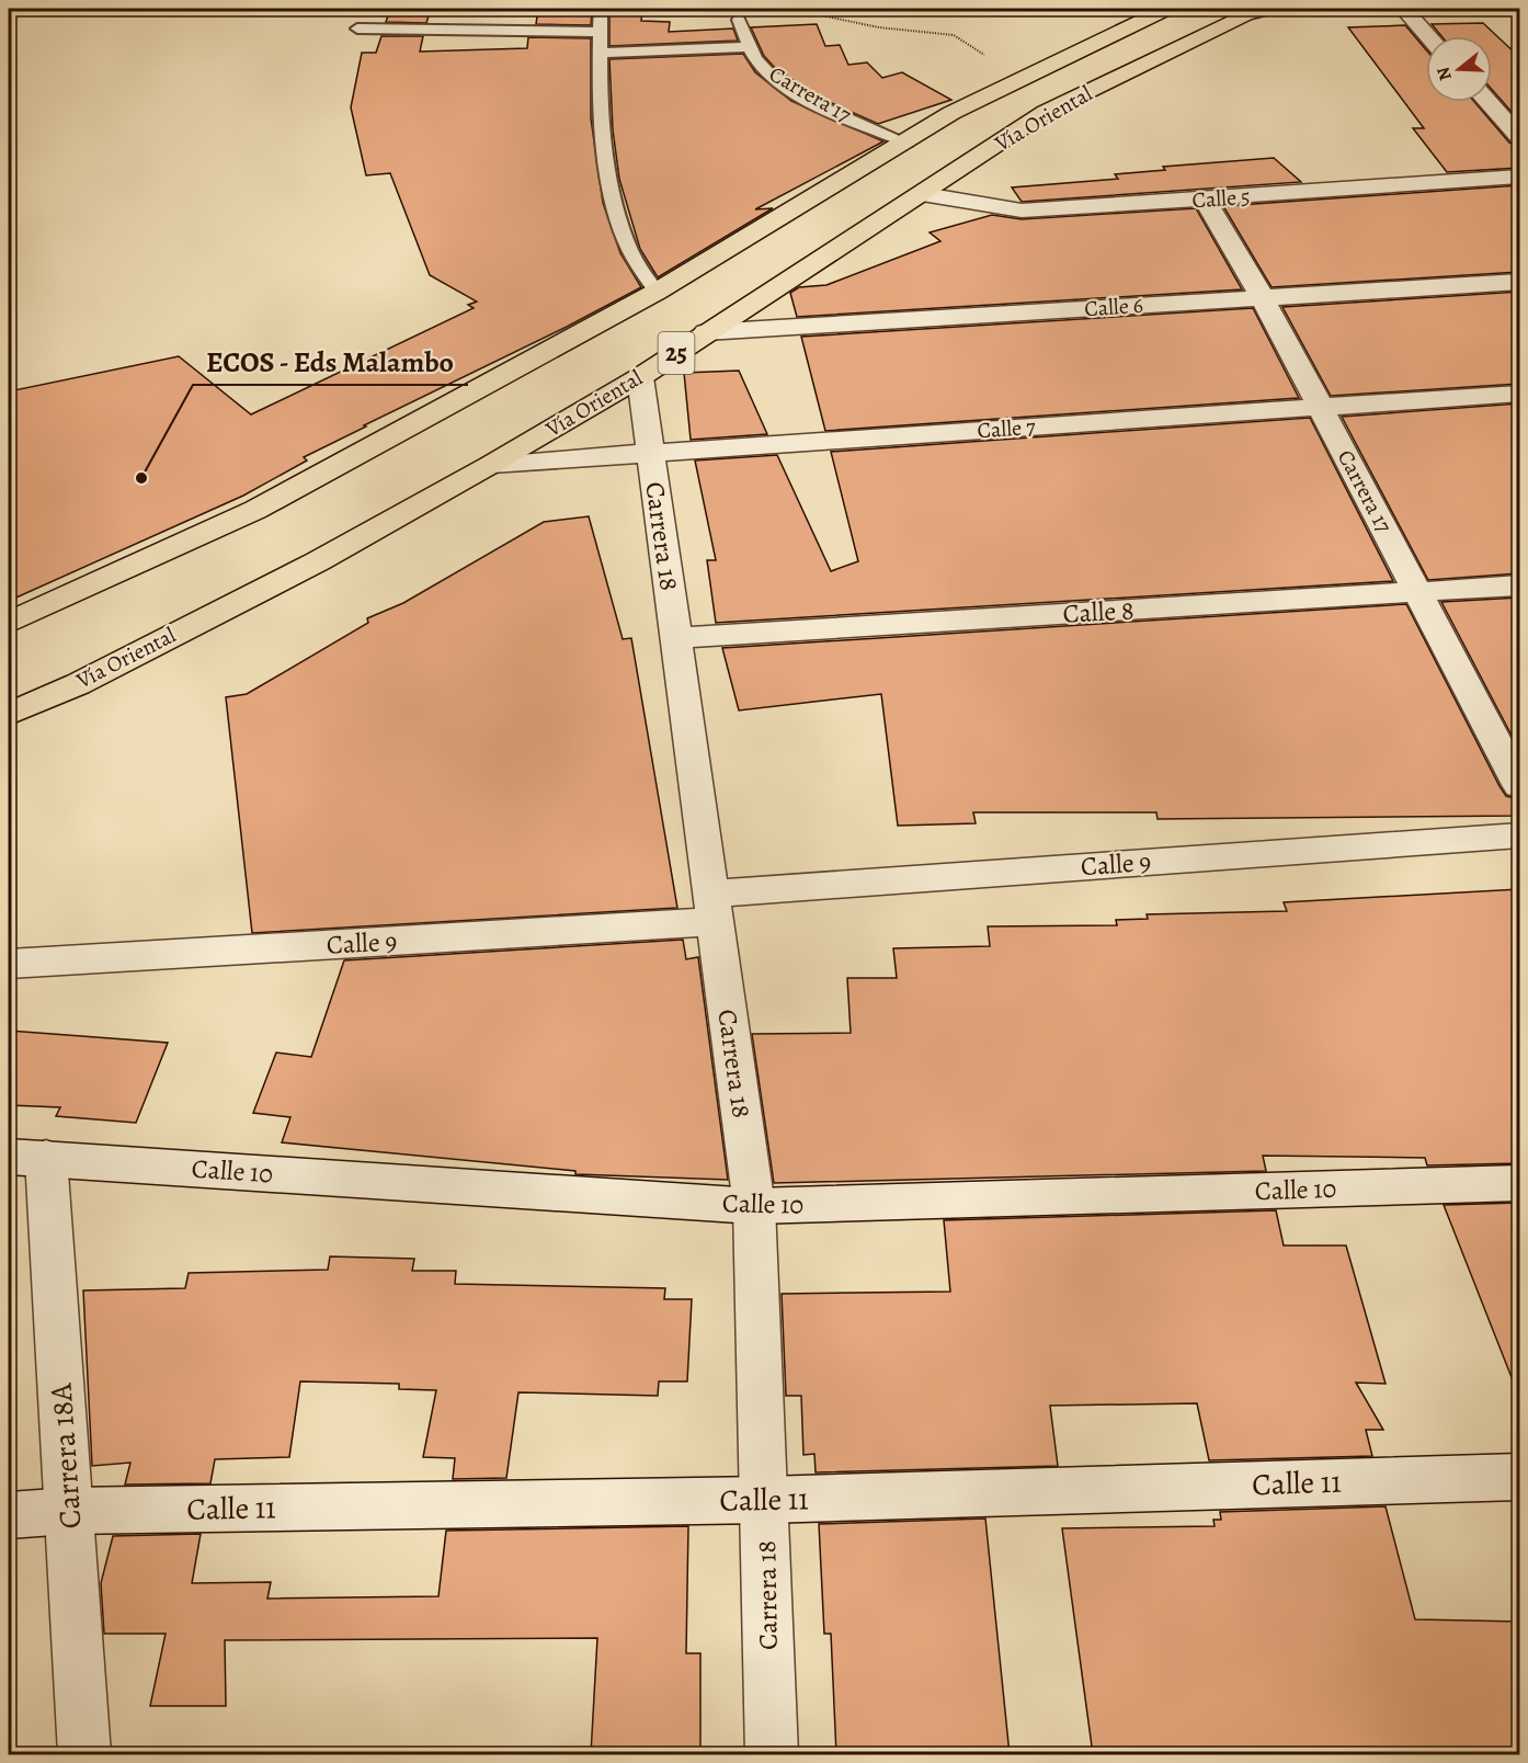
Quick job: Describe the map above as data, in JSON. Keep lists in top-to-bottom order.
{
  "streets": {
    "highway": ["Vía Oriental", "25"],
    "street": [
      "Carrera 17",
      "Calle 5",
      "Calle 6",
      "Calle 7",
      "Carrera 18",
      "Calle 8",
      "Calle 9",
      "Calle 10",
      "Carrera 18A",
      "Calle 11"
    ]
  },
  "crossings": [
    ["Carrera 17", "Vía Oriental"],
    ["Carrera 17", "Calle 5"],
    ["Carrera 17", "Calle 6"],
    ["Carrera 17", "Calle 7"],
    ["Carrera 17", "Calle 8"],
    ["Vía Oriental", "Calle 5"],
    ["Vía Oriental", "Calle 6"],
    ["Vía Oriental", "Calle 7"],
    ["Vía Oriental", "Carrera 18"],
    ["Calle 7", "Carrera 18"],
    ["Carrera 18", "Calle 8"],
    ["Carrera 18", "Calle 9"],
    ["Carrera 18", "Calle 10"],
    ["Carrera 18", "Calle 11"],
    ["Calle 10", "Carrera 18A"],
    ["Carrera 18A", "Calle 11"]
  ],
  "places": ["ECOS - Eds Malambo"],
  "north": "left"
}
